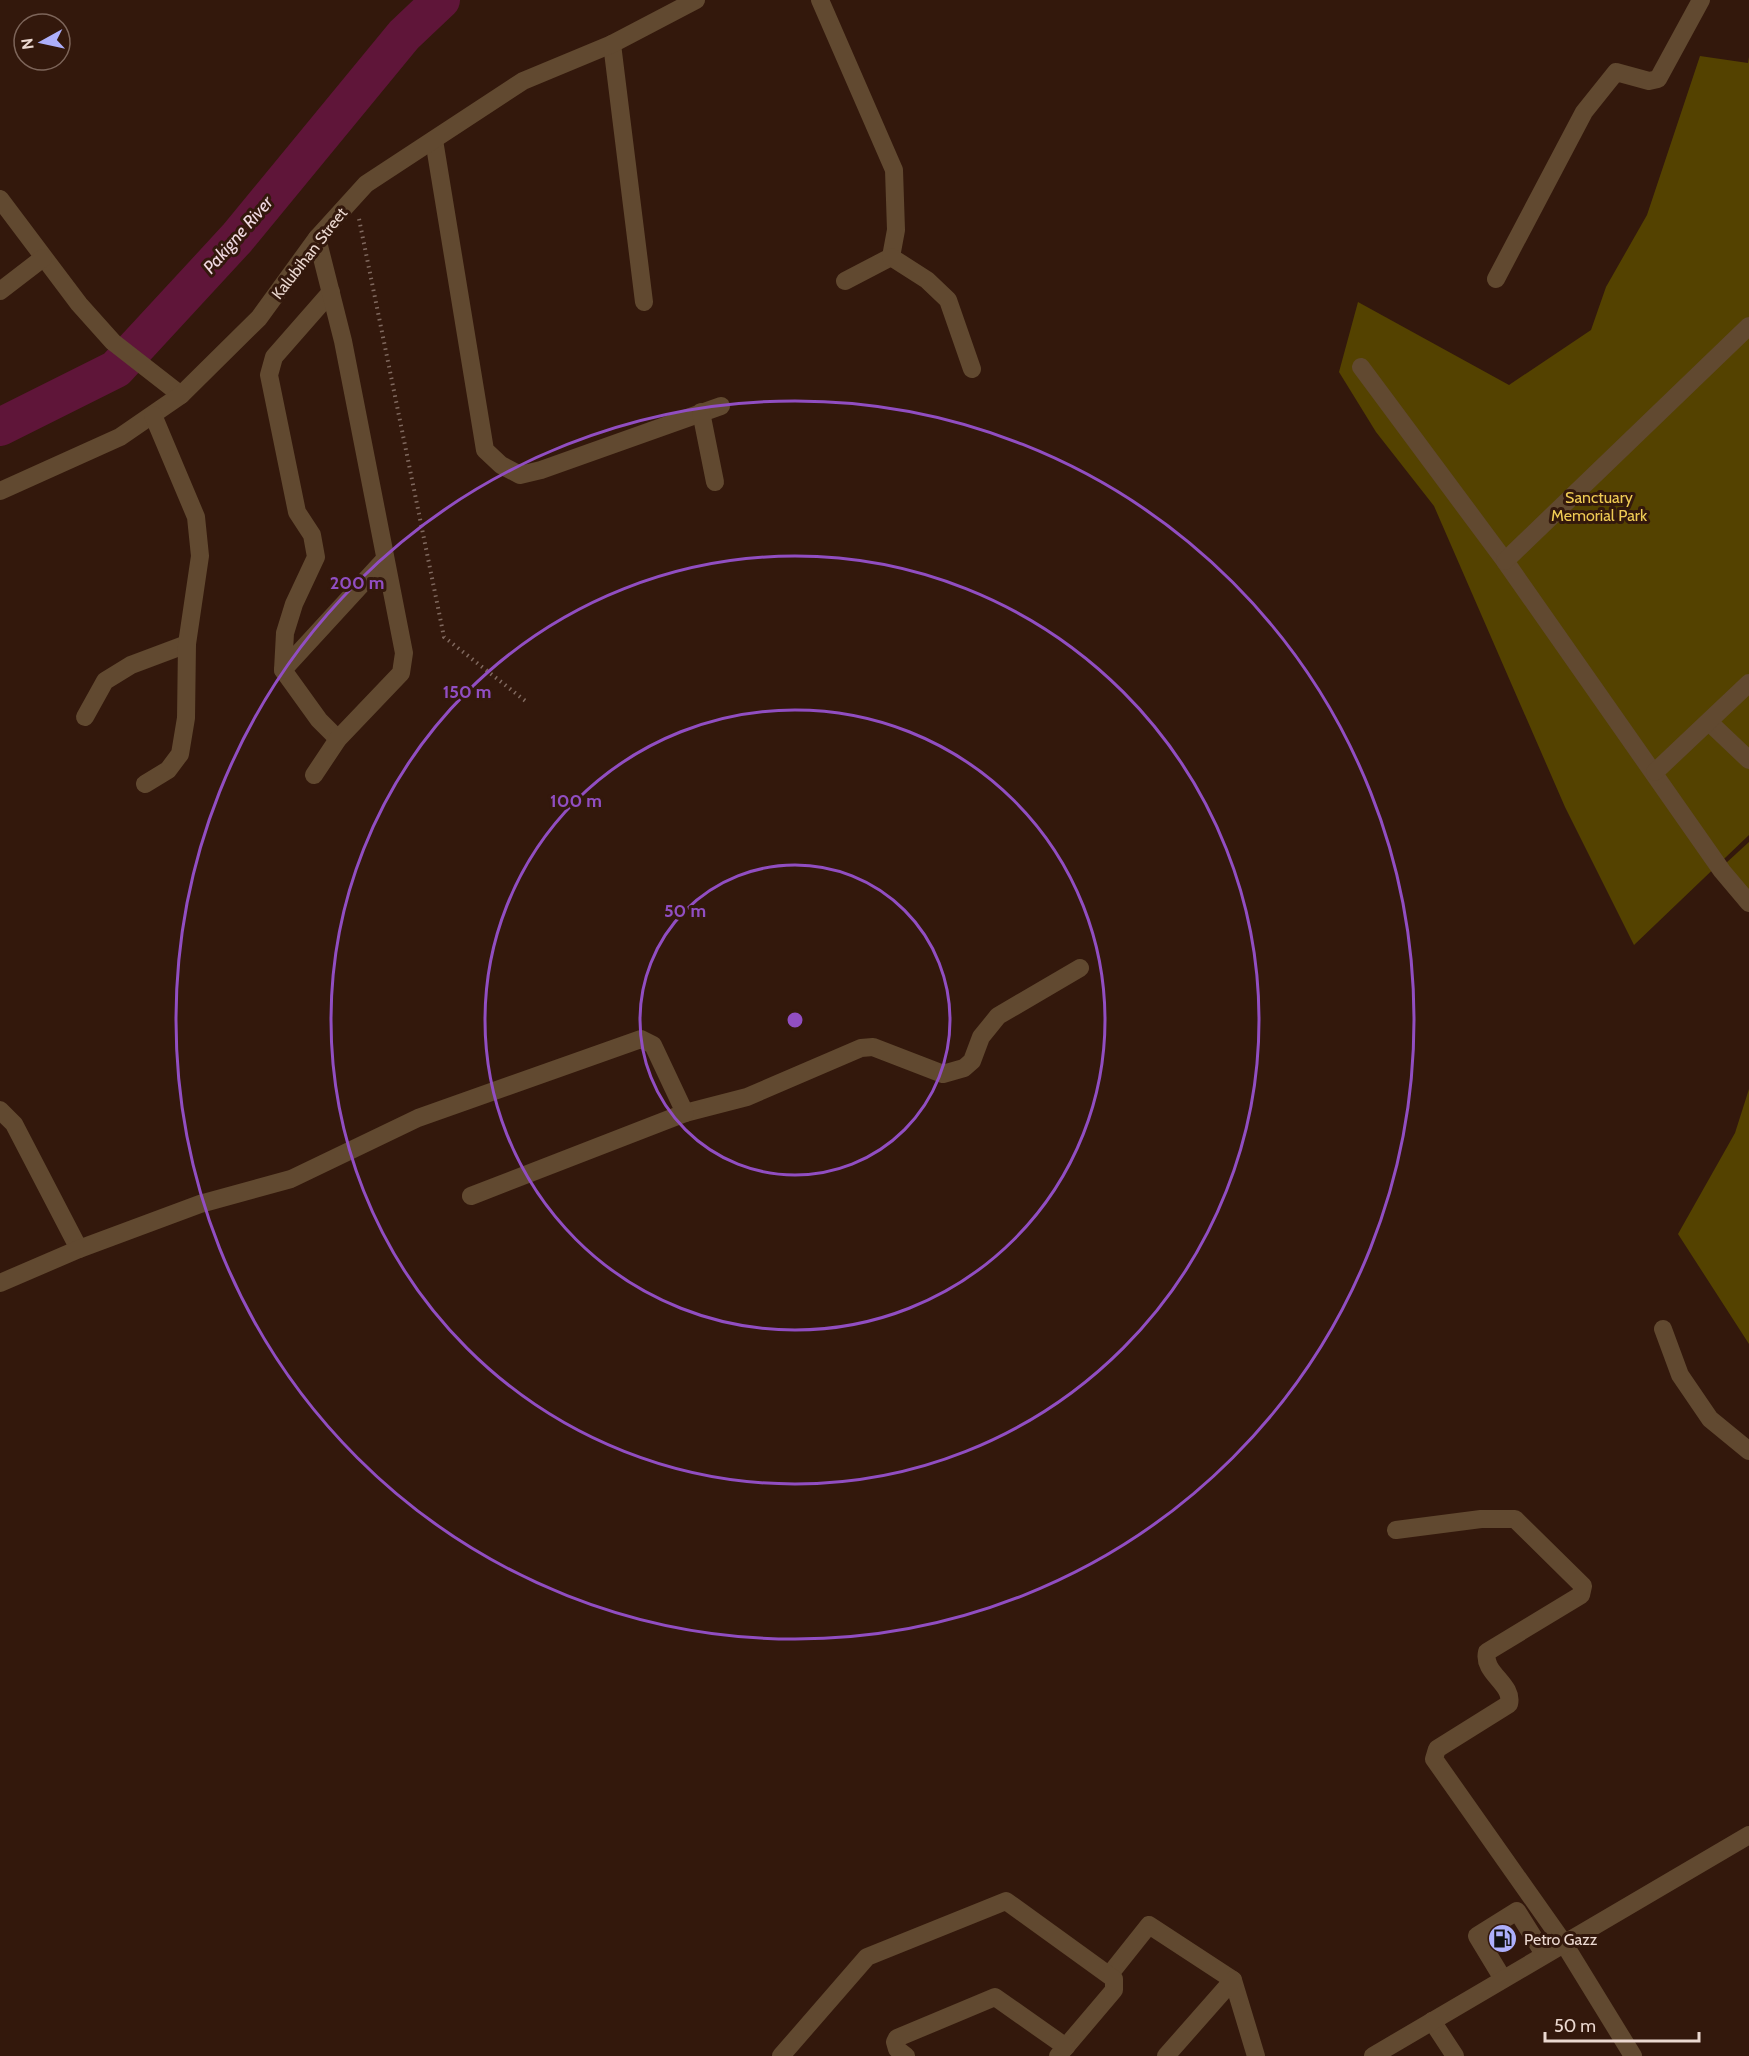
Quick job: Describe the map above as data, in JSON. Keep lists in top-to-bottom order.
{
  "streets": {
    "street": ["Kalubihan Street"]
  },
  "water": ["Pakigne River"],
  "parks": ["Sanctuary Memorial Park"],
  "places": {
    "fuel station": ["Petro Gazz"]
  },
  "scale_bar": "50 m",
  "north": "left",
  "rings": [
    "200 m",
    "150 m",
    "100 m",
    "50 m"
  ]
}
